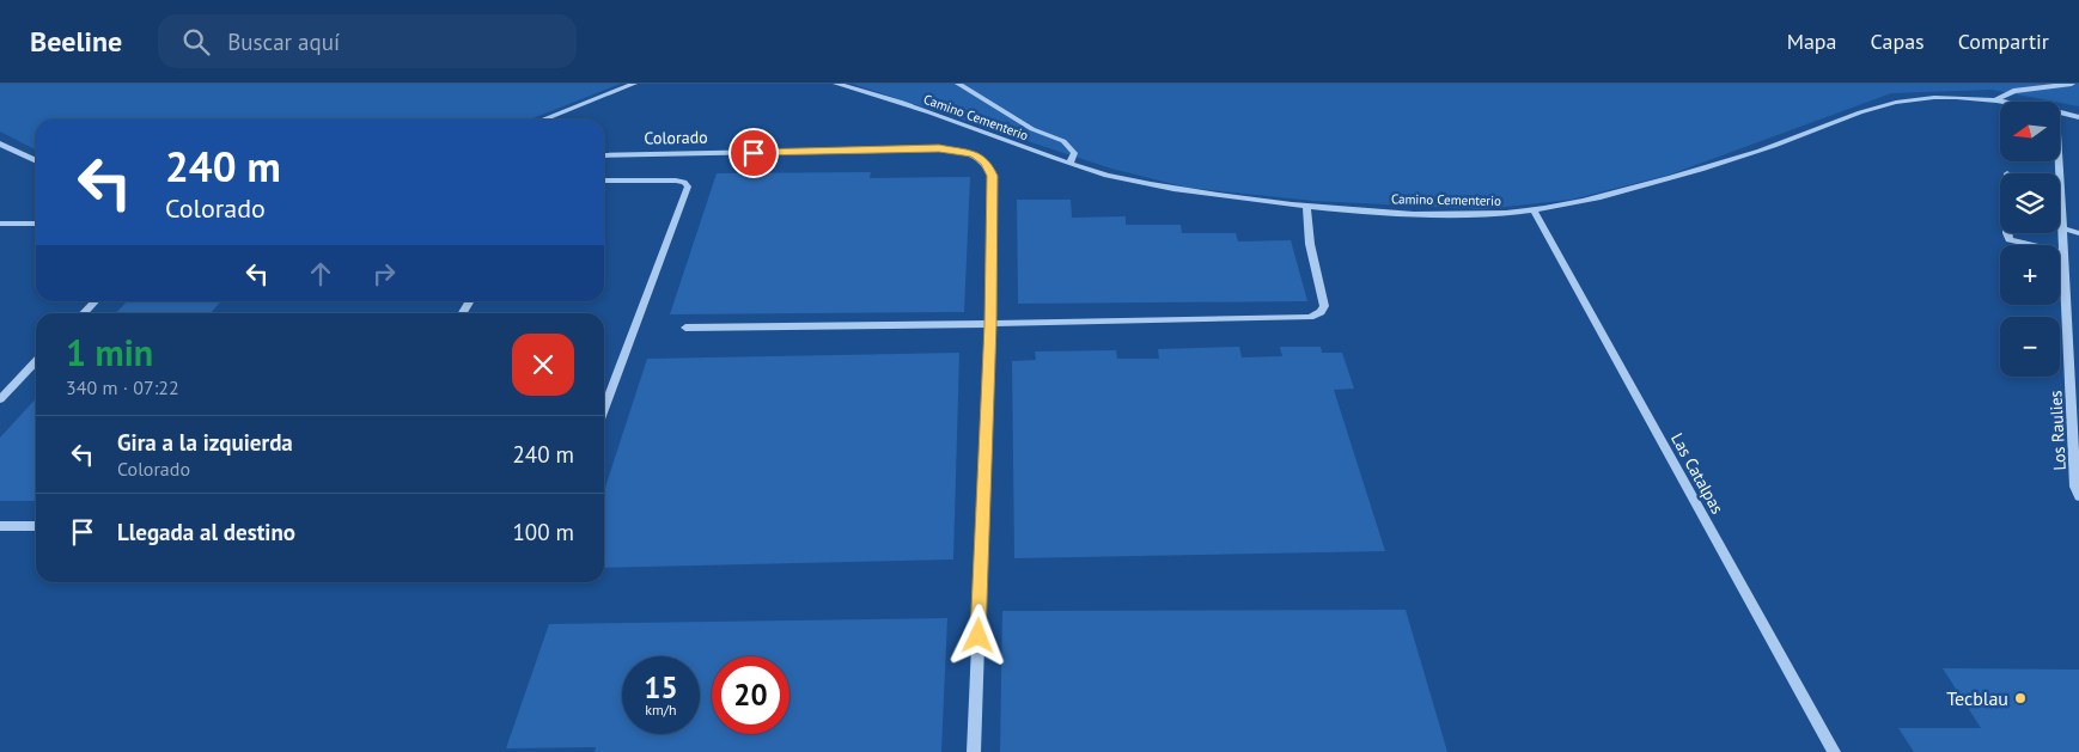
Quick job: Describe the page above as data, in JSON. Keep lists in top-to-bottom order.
{
  "streets": {
    "street": [
      "Camino Cementerio",
      "Colorado",
      "Los Raulies",
      "Las Catalpas"
    ]
  },
  "crossings": [
    ["Camino Cementerio", "Las Catalpas"]
  ],
  "places": ["Tecblau"],
  "north": "left",
  "page": {
    "header": "Beeline",
    "search": "Buscar aquí",
    "nav": ["Mapa", "Capas", "Compartir"],
    "map_buttons": ["+", "−"],
    "turn": ["240 m", "Colorado"],
    "heading": ["1 min", "340 m · 07:22"],
    "list": [
      {
        "name": "Gira a la izquierda",
        "note": "Colorado",
        "value": "240 m"
      },
      {
        "name": "Llegada al destino",
        "value": "100 m"
      }
    ],
    "speed": "15 km/h",
    "limit": "20"
  }
}
